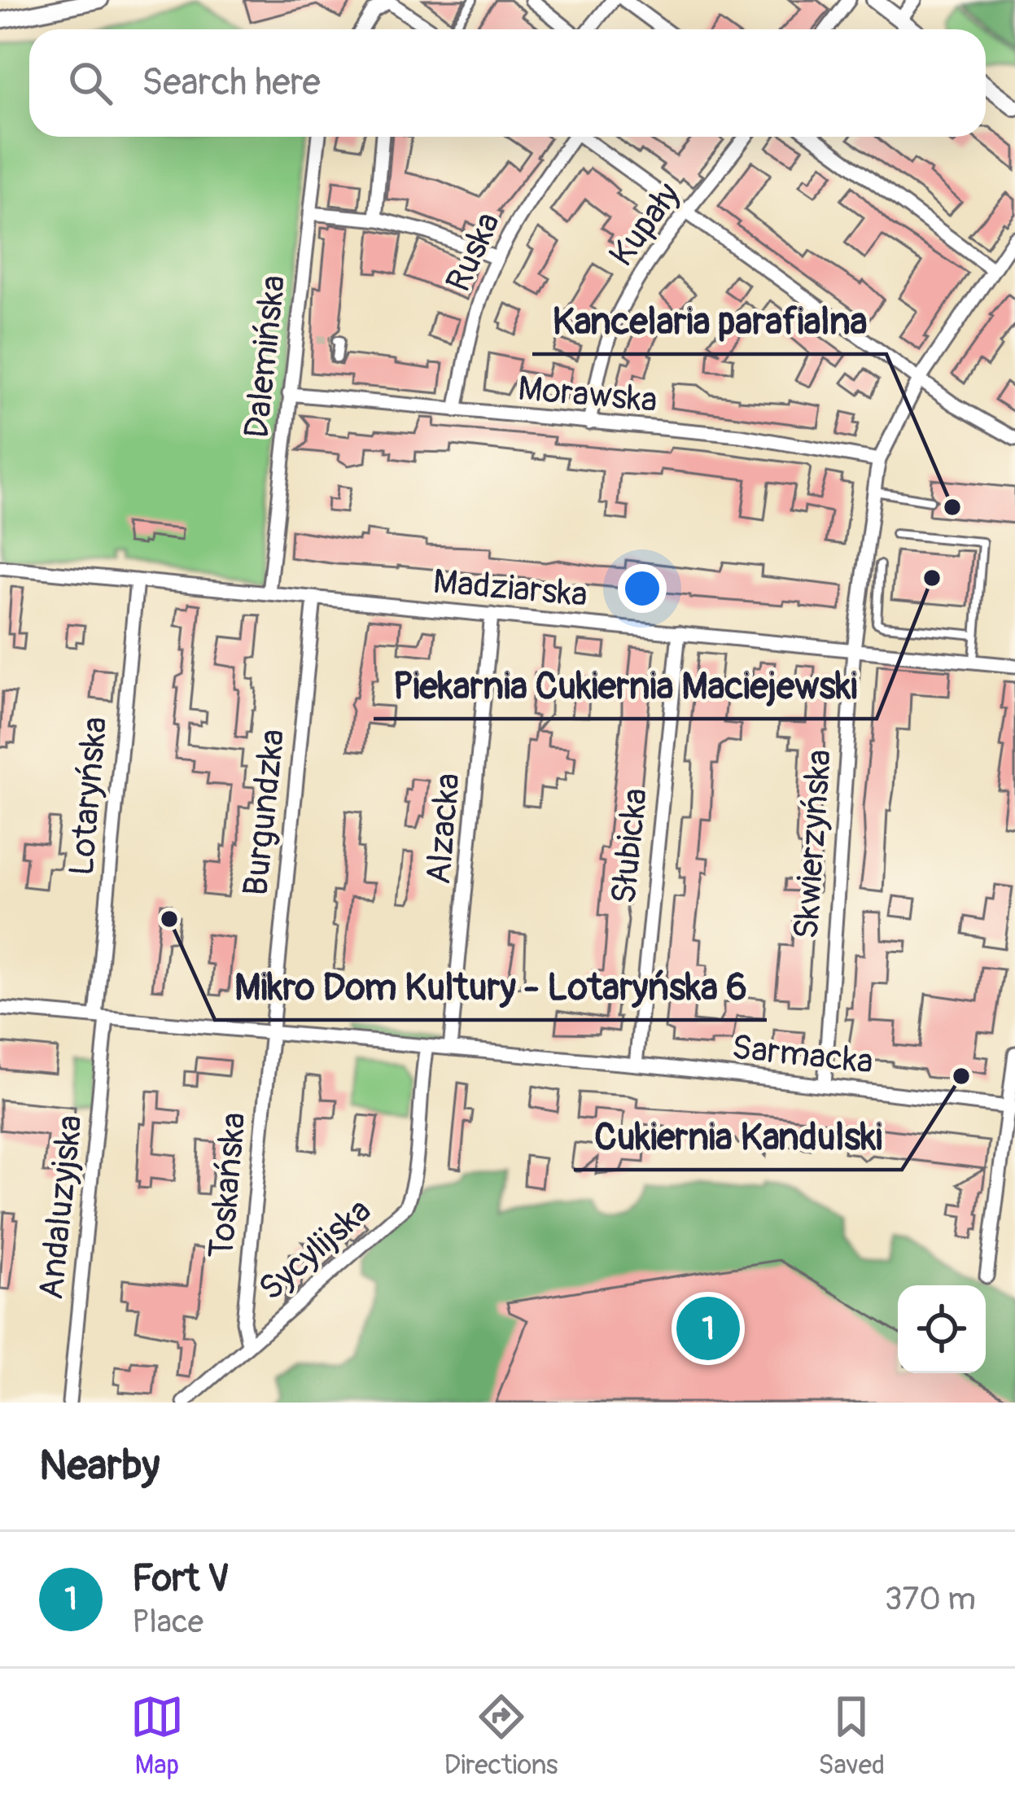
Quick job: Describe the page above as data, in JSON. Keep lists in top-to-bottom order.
{
  "streets": {
    "street": [
      "Kupały",
      "Ruska",
      "Dalemińska",
      "Morawska",
      "Madziarska",
      "Lotaryńska",
      "Burgundzka",
      "Alzacka",
      "Skwierzyńska",
      "Słubicka",
      "Sarmacka",
      "Toskańska",
      "Andaluzyjska",
      "Sycylijska"
    ]
  },
  "crossings": [
    ["Kupały", "Morawska"],
    ["Ruska", "Morawska"],
    ["Dalemińska", "Morawska"],
    ["Dalemińska", "Madziarska"],
    ["Morawska", "Skwierzyńska"],
    ["Madziarska", "Lotaryńska"],
    ["Madziarska", "Burgundzka"],
    ["Madziarska", "Alzacka"],
    ["Madziarska", "Skwierzyńska"],
    ["Madziarska", "Słubicka"],
    ["Lotaryńska", "Sarmacka"],
    ["Lotaryńska", "Andaluzyjska"],
    ["Burgundzka", "Sarmacka"],
    ["Burgundzka", "Toskańska"],
    ["Alzacka", "Sarmacka"],
    ["Skwierzyńska", "Sarmacka"],
    ["Słubicka", "Sarmacka"],
    ["Sarmacka", "Toskańska"],
    ["Sarmacka", "Andaluzyjska"],
    ["Sarmacka", "Sycylijska"],
    ["Toskańska", "Sycylijska"]
  ],
  "places": [
    "Kancelaria parafialna",
    "Piekarnia Cukiernia Maciejewski",
    "Mikro Dom Kultury - Lotaryńska 6",
    "Cukiernia Kandulski"
  ],
  "page": {
    "search": "Search here",
    "pins": "1",
    "heading": "Nearby",
    "list": [
      {
        "mark": "1",
        "name": "Fort V",
        "note": "Place",
        "value": "370 m"
      }
    ],
    "nav": ["Map", "Directions", "Saved"]
  }
}
